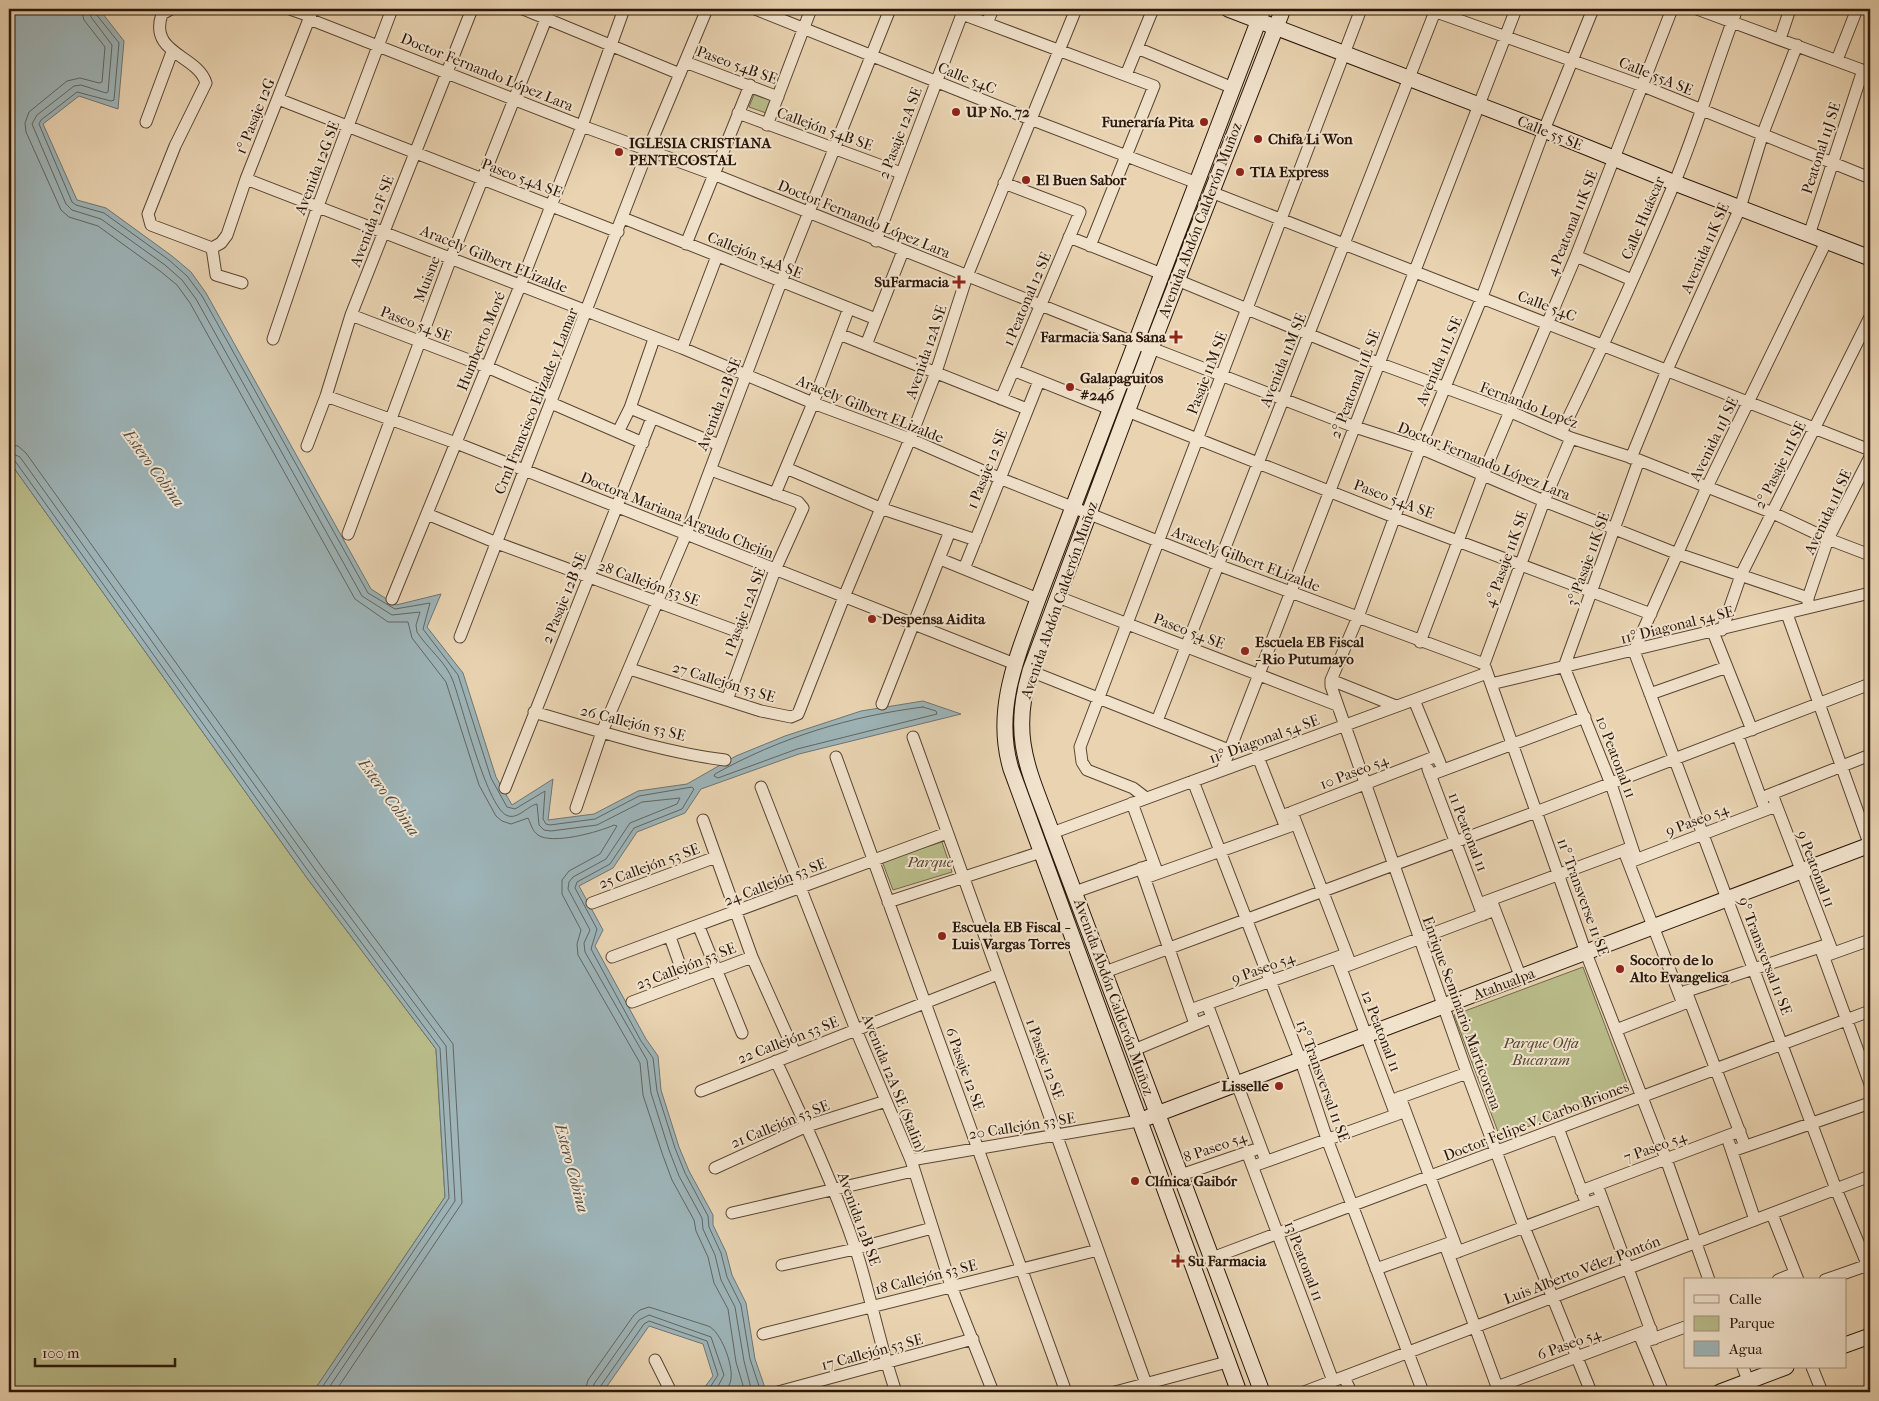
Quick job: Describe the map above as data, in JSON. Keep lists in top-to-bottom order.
{
  "streets": {
    "main road": ["Calle 55 SE", "Avenida Abdón Calderón Muñoz", "Atahualpa"],
    "street": [
      "Paseo 54B SE",
      "Doctor Fernando López Lara",
      "Calle 55A SE",
      "Calle 54C",
      "1° Pasaje 12G",
      "Callejón 54B SE",
      "2 Pasaje 12A SE",
      "Peatonal 11J SE",
      "Avenida 12G SE",
      "Paseo 54A SE",
      "Calle Huáscar",
      "Avenida 12F SE",
      "4 Peatonal 11K SE",
      "Avenida 11K SE",
      "Callejón 54A SE",
      "Aracely Gilbert ELizalde",
      "Muisne",
      "1 Peatonal 12 SE",
      "Paseo 54 SE",
      "Humberto Moré",
      "Avenida 12A SE",
      "Avenida 11M SE",
      "Avenida 11L SE",
      "Pasaje 11M SE",
      "2° Peatonal 11L SE",
      "Crnl Francisco Elizade y Lamar",
      "Avenida 12B SE",
      "Fernando Lopéz",
      "Avenida 11J SE",
      "2° Pasaje 11I SE",
      "1 Pasaje 12 SE",
      "Avenida 11I SE",
      "Doctora Mariana Argudo Chejín",
      "4° Pasaje 11K SE",
      "3° Pasaje 11K SE",
      "28 Callejón 53 SE",
      "2 Pasaje 12B SE",
      "1 Pasaje 12A SE",
      "11° Diagonal 54 SE",
      "27 Callejón 53 SE",
      "26 Callejón 53 SE",
      "10 Peatonal 11",
      "10 Paseo 54",
      "9 Paseo 54",
      "11 Peatonal 11",
      "25 Callejón 53 SE",
      "9 Peatonal 11",
      "24 Callejón 53 SE",
      "11° Transverse 11 SE",
      "9° Transversal 11 SE",
      "23 Callejón 53 SE",
      "Enrique Seminario Marticorena",
      "12 Peatonal 11",
      "22 Callejón 53 SE",
      "6 Pasaje 12 SE",
      "13° Transversal 11 SE",
      "Avenida 12A SE (Stalin)",
      "Doctor Felipe V. Carbo Briones",
      "21 Callejón 53 SE",
      "20 Callejón 53 SE",
      "8 Paseo 54",
      "7 Paseo 54",
      "13 Peatonal 11",
      "Luis Alberto Vélez Pontón",
      "18 Callejón 53 SE",
      "6 Paseo 54",
      "17 Callejón 53 SE"
    ]
  },
  "crossings": [
    ["Paseo 54B SE", "Muisne"],
    ["Paseo 54B SE", "Humberto Moré"],
    ["Paseo 54B SE", "Crnl Francisco Elizade y Lamar"],
    ["Doctor Fernando López Lara", "1° Pasaje 12G"],
    ["Doctor Fernando López Lara", "2 Pasaje 12A SE"],
    ["Doctor Fernando López Lara", "Avenida 12G SE"],
    ["Doctor Fernando López Lara", "Avenida Abdón Calderón Muñoz"],
    ["Doctor Fernando López Lara", "Avenida 12F SE"],
    ["Doctor Fernando López Lara", "4 Peatonal 11K SE"],
    ["Doctor Fernando López Lara", "Muisne"],
    ["Doctor Fernando López Lara", "1 Peatonal 12 SE"],
    ["Doctor Fernando López Lara", "Humberto Moré"],
    ["Doctor Fernando López Lara", "Avenida 12A SE"],
    ["Doctor Fernando López Lara", "Avenida 11M SE"],
    ["Doctor Fernando López Lara", "Avenida 11L SE"],
    ["Doctor Fernando López Lara", "Pasaje 11M SE"],
    ["Doctor Fernando López Lara", "2° Peatonal 11L SE"],
    ["Doctor Fernando López Lara", "Crnl Francisco Elizade y Lamar"],
    ["Doctor Fernando López Lara", "Avenida 12B SE"],
    ["Doctor Fernando López Lara", "Avenida 11J SE"],
    ["Doctor Fernando López Lara", "2° Pasaje 11I SE"],
    ["Doctor Fernando López Lara", "Avenida 11I SE"],
    ["Doctor Fernando López Lara", "4° Pasaje 11K SE"],
    ["Doctor Fernando López Lara", "3° Pasaje 11K SE"],
    ["Doctor Fernando López Lara", "11° Diagonal 54 SE"],
    ["Calle 55A SE", "Peatonal 11J SE"],
    ["Calle 55A SE", "Calle Huáscar"],
    ["Calle 55A SE", "4 Peatonal 11K SE"],
    ["Calle 55A SE", "Avenida 11K SE"],
    ["Calle 55A SE", "Avenida 11M SE"],
    ["Calle 55A SE", "Avenida 11L SE"],
    ["Calle 55A SE", "2° Peatonal 11L SE"],
    ["Calle 54C", "2 Pasaje 12A SE"],
    ["Calle 54C", "Calle Huáscar"],
    ["Calle 54C", "Avenida Abdón Calderón Muñoz"],
    ["Calle 54C", "4 Peatonal 11K SE"],
    ["Calle 54C", "Avenida 11K SE"],
    ["Calle 54C", "Avenida 12A SE"],
    ["Calle 54C", "Avenida 11M SE"],
    ["Calle 54C", "Avenida 11L SE"],
    ["Calle 54C", "Pasaje 11M SE"],
    ["Calle 54C", "2° Peatonal 11L SE"],
    ["Calle 54C", "Avenida 12B SE"],
    ["Calle 54C", "Avenida 11J SE"],
    ["Calle 54C", "2° Pasaje 11I SE"],
    ["1° Pasaje 12G", "Aracely Gilbert ELizalde"],
    ["Callejón 54B SE", "2 Pasaje 12A SE"],
    ["Callejón 54B SE", "Avenida 12B SE"],
    ["Calle 55 SE", "Peatonal 11J SE"],
    ["Calle 55 SE", "Calle Huáscar"],
    ["Calle 55 SE", "Avenida Abdón Calderón Muñoz"],
    ["Calle 55 SE", "4 Peatonal 11K SE"],
    ["Calle 55 SE", "Avenida 11K SE"],
    ["Calle 55 SE", "Avenida 11M SE"],
    ["Calle 55 SE", "Avenida 11L SE"],
    ["Calle 55 SE", "Pasaje 11M SE"],
    ["Calle 55 SE", "2° Peatonal 11L SE"],
    ["Calle 55 SE", "Avenida 11J SE"],
    ["Avenida 12G SE", "Aracely Gilbert ELizalde"],
    ["Paseo 54A SE", "Avenida Abdón Calderón Muñoz"],
    ["Paseo 54A SE", "Avenida 12F SE"],
    ["Paseo 54A SE", "4 Peatonal 11K SE"],
    ["Paseo 54A SE", "Muisne"],
    ["Paseo 54A SE", "Humberto Moré"],
    ["Paseo 54A SE", "Avenida 11M SE"],
    ["Paseo 54A SE", "Avenida 11L SE"],
    ["Paseo 54A SE", "Pasaje 11M SE"],
    ["Paseo 54A SE", "2° Peatonal 11L SE"],
    ["Paseo 54A SE", "Crnl Francisco Elizade y Lamar"],
    ["Paseo 54A SE", "Avenida 11J SE"],
    ["Paseo 54A SE", "4° Pasaje 11K SE"],
    ["Paseo 54A SE", "3° Pasaje 11K SE"],
    ["Calle Huáscar", "Fernando Lopéz"],
    ["Calle Huáscar", "4° Pasaje 11K SE"],
    ["Avenida Abdón Calderón Muñoz", "Aracely Gilbert ELizalde"],
    ["Avenida Abdón Calderón Muñoz", "Paseo 54 SE"],
    ["Avenida Abdón Calderón Muñoz", "Fernando Lopéz"],
    ["Avenida Abdón Calderón Muñoz", "Doctora Mariana Argudo Chejín"],
    ["Avenida Abdón Calderón Muñoz", "11° Diagonal 54 SE"],
    ["Avenida Abdón Calderón Muñoz", "Atahualpa"],
    ["Avenida Abdón Calderón Muñoz", "Doctor Felipe V. Carbo Briones"],
    ["Avenida Abdón Calderón Muñoz", "20 Callejón 53 SE"],
    ["Avenida Abdón Calderón Muñoz", "8 Paseo 54"],
    ["Avenida 12F SE", "Aracely Gilbert ELizalde"],
    ["Avenida 12F SE", "Paseo 54 SE"],
    ["Avenida 12F SE", "Doctora Mariana Argudo Chejín"],
    ["4 Peatonal 11K SE", "Aracely Gilbert ELizalde"],
    ["4 Peatonal 11K SE", "Fernando Lopéz"],
    ["Avenida 11K SE", "Fernando Lopéz"],
    ["Avenida 11K SE", "3° Pasaje 11K SE"],
    ["Callejón 54A SE", "Crnl Francisco Elizade y Lamar"],
    ["Callejón 54A SE", "Avenida 12B SE"],
    ["Aracely Gilbert ELizalde", "Muisne"],
    ["Aracely Gilbert ELizalde", "Humberto Moré"],
    ["Aracely Gilbert ELizalde", "Avenida 12A SE"],
    ["Aracely Gilbert ELizalde", "Avenida 11M SE"],
    ["Aracely Gilbert ELizalde", "Avenida 11L SE"],
    ["Aracely Gilbert ELizalde", "Pasaje 11M SE"],
    ["Aracely Gilbert ELizalde", "2° Peatonal 11L SE"],
    ["Aracely Gilbert ELizalde", "Crnl Francisco Elizade y Lamar"],
    ["Aracely Gilbert ELizalde", "Avenida 12B SE"],
    ["Aracely Gilbert ELizalde", "1 Pasaje 12 SE"],
    ["Aracely Gilbert ELizalde", "4° Pasaje 11K SE"],
    ["Aracely Gilbert ELizalde", "11° Diagonal 54 SE"],
    ["Aracely Gilbert ELizalde", "11° Transverse 11 SE"],
    ["Muisne", "Paseo 54 SE"],
    ["Muisne", "Doctora Mariana Argudo Chejín"],
    ["1 Peatonal 12 SE", "Avenida 12A SE"],
    ["Paseo 54 SE", "Humberto Moré"],
    ["Paseo 54 SE", "Avenida 11M SE"],
    ["Paseo 54 SE", "Pasaje 11M SE"],
    ["Paseo 54 SE", "2° Peatonal 11L SE"],
    ["Paseo 54 SE", "Crnl Francisco Elizade y Lamar"],
    ["Paseo 54 SE", "2 Pasaje 12B SE"],
    ["Humberto Moré", "Doctora Mariana Argudo Chejín"],
    ["Humberto Moré", "28 Callejón 53 SE"],
    ["Avenida 12A SE", "Doctora Mariana Argudo Chejín"],
    ["Avenida 12A SE", "27 Callejón 53 SE"],
    ["Avenida 11M SE", "Fernando Lopéz"],
    ["Avenida 11L SE", "Fernando Lopéz"],
    ["Pasaje 11M SE", "Fernando Lopéz"],
    ["Pasaje 11M SE", "11° Diagonal 54 SE"],
    ["2° Peatonal 11L SE", "Fernando Lopéz"],
    ["2° Peatonal 11L SE", "11° Diagonal 54 SE"],
    ["Crnl Francisco Elizade y Lamar", "Doctora Mariana Argudo Chejín"],
    ["Crnl Francisco Elizade y Lamar", "28 Callejón 53 SE"],
    ["Avenida 12B SE", "Doctora Mariana Argudo Chejín"],
    ["Avenida 12B SE", "28 Callejón 53 SE"],
    ["Avenida 12B SE", "27 Callejón 53 SE"],
    ["Avenida 12B SE", "26 Callejón 53 SE"],
    ["Avenida 12B SE", "22 Callejón 53 SE"],
    ["Avenida 12B SE", "21 Callejón 53 SE"],
    ["Avenida 12B SE", "20 Callejón 53 SE"],
    ["Avenida 12B SE", "18 Callejón 53 SE"],
    ["Avenida 12B SE", "17 Callejón 53 SE"],
    ["Fernando Lopéz", "Avenida 11J SE"],
    ["Fernando Lopéz", "2° Pasaje 11I SE"],
    ["Fernando Lopéz", "Avenida 11I SE"],
    ["Fernando Lopéz", "4° Pasaje 11K SE"],
    ["Fernando Lopéz", "3° Pasaje 11K SE"],
    ["Avenida 11J SE", "11° Diagonal 54 SE"],
    ["Avenida 11J SE", "9° Transversal 11 SE"],
    ["2° Pasaje 11I SE", "11° Diagonal 54 SE"],
    ["1 Pasaje 12 SE", "24 Callejón 53 SE"],
    ["1 Pasaje 12 SE", "22 Callejón 53 SE"],
    ["1 Pasaje 12 SE", "20 Callejón 53 SE"],
    ["1 Pasaje 12 SE", "18 Callejón 53 SE"],
    ["Avenida 11I SE", "11° Diagonal 54 SE"],
    ["Doctora Mariana Argudo Chejín", "2 Pasaje 12B SE"],
    ["Doctora Mariana Argudo Chejín", "1 Pasaje 12A SE"],
    ["4° Pasaje 11K SE", "11° Diagonal 54 SE"],
    ["4° Pasaje 11K SE", "11° Transverse 11 SE"],
    ["3° Pasaje 11K SE", "11° Diagonal 54 SE"],
    ["3° Pasaje 11K SE", "10 Peatonal 11"],
    ["28 Callejón 53 SE", "2 Pasaje 12B SE"],
    ["28 Callejón 53 SE", "1 Pasaje 12A SE"],
    ["2 Pasaje 12B SE", "26 Callejón 53 SE"],
    ["1 Pasaje 12A SE", "27 Callejón 53 SE"],
    ["11° Diagonal 54 SE", "10 Peatonal 11"],
    ["11° Diagonal 54 SE", "11° Transverse 11 SE"],
    ["11° Diagonal 54 SE", "9° Transversal 11 SE"],
    ["11° Diagonal 54 SE", "Enrique Seminario Marticorena"],
    ["11° Diagonal 54 SE", "12 Peatonal 11"],
    ["11° Diagonal 54 SE", "13° Transversal 11 SE"],
    ["10 Peatonal 11", "9 Paseo 54"],
    ["10 Peatonal 11", "Atahualpa"],
    ["10 Peatonal 11", "Doctor Felipe V. Carbo Briones"],
    ["10 Peatonal 11", "7 Paseo 54"],
    ["10 Paseo 54", "11 Peatonal 11"],
    ["10 Paseo 54", "Enrique Seminario Marticorena"],
    ["10 Paseo 54", "12 Peatonal 11"],
    ["9 Paseo 54", "11 Peatonal 11"],
    ["9 Paseo 54", "9 Peatonal 11"],
    ["9 Paseo 54", "11° Transverse 11 SE"],
    ["9 Paseo 54", "9° Transversal 11 SE"],
    ["9 Paseo 54", "Enrique Seminario Marticorena"],
    ["9 Paseo 54", "12 Peatonal 11"],
    ["9 Paseo 54", "13° Transversal 11 SE"],
    ["9 Peatonal 11", "Atahualpa"],
    ["9 Peatonal 11", "Doctor Felipe V. Carbo Briones"],
    ["24 Callejón 53 SE", "6 Pasaje 12 SE"],
    ["24 Callejón 53 SE", "Avenida 12A SE (Stalin)"],
    ["11° Transverse 11 SE", "Atahualpa"],
    ["11° Transverse 11 SE", "Doctor Felipe V. Carbo Briones"],
    ["11° Transverse 11 SE", "7 Paseo 54"],
    ["11° Transverse 11 SE", "Luis Alberto Vélez Pontón"],
    ["9° Transversal 11 SE", "Atahualpa"],
    ["9° Transversal 11 SE", "Doctor Felipe V. Carbo Briones"],
    ["9° Transversal 11 SE", "Luis Alberto Vélez Pontón"],
    ["Atahualpa", "Enrique Seminario Marticorena"],
    ["Atahualpa", "12 Peatonal 11"],
    ["Atahualpa", "13° Transversal 11 SE"],
    ["Atahualpa", "20 Callejón 53 SE"],
    ["Enrique Seminario Marticorena", "Doctor Felipe V. Carbo Briones"],
    ["Enrique Seminario Marticorena", "Luis Alberto Vélez Pontón"],
    ["Enrique Seminario Marticorena", "6 Paseo 54"],
    ["12 Peatonal 11", "Doctor Felipe V. Carbo Briones"],
    ["12 Peatonal 11", "8 Paseo 54"],
    ["12 Peatonal 11", "Luis Alberto Vélez Pontón"],
    ["12 Peatonal 11", "6 Paseo 54"],
    ["22 Callejón 53 SE", "6 Pasaje 12 SE"],
    ["22 Callejón 53 SE", "Avenida 12A SE (Stalin)"],
    ["6 Pasaje 12 SE", "20 Callejón 53 SE"],
    ["6 Pasaje 12 SE", "18 Callejón 53 SE"],
    ["13° Transversal 11 SE", "Doctor Felipe V. Carbo Briones"],
    ["13° Transversal 11 SE", "8 Paseo 54"],
    ["13° Transversal 11 SE", "Luis Alberto Vélez Pontón"],
    ["Avenida 12A SE (Stalin)", "21 Callejón 53 SE"],
    ["Avenida 12A SE (Stalin)", "20 Callejón 53 SE"],
    ["Avenida 12A SE (Stalin)", "18 Callejón 53 SE"],
    ["Avenida 12A SE (Stalin)", "17 Callejón 53 SE"],
    ["Doctor Felipe V. Carbo Briones", "13 Peatonal 11"],
    ["8 Paseo 54", "13 Peatonal 11"],
    ["13 Peatonal 11", "Luis Alberto Vélez Pontón"]
  ],
  "water": ["Estero Cobina"],
  "parks": ["Parque", "Parque Olfa Bucaram"],
  "places": {
    "other": [
      "UP No. 72",
      "Funeraría Pita",
      "Chifa Li Won",
      "IGLESIA CRISTIANA PENTECOSTAL",
      "TIA Express",
      "El Buen Sabor",
      "Galapaguitos #246",
      "Despensa Aidita",
      "Escuela EB Fiscal - Rio Putumayo",
      "Escuela EB Fiscal - Luis Vargas Torres",
      "Socorro de lo Alto Evangelica",
      "Lisselle",
      "Clínica Gaibór"
    ],
    "health": ["SuFarmacia", "Farmacia Sana Sana", "Su Farmacia"]
  },
  "legend": ["Calle", "Parque", "Agua"],
  "scale_bar": "100 m"
}
